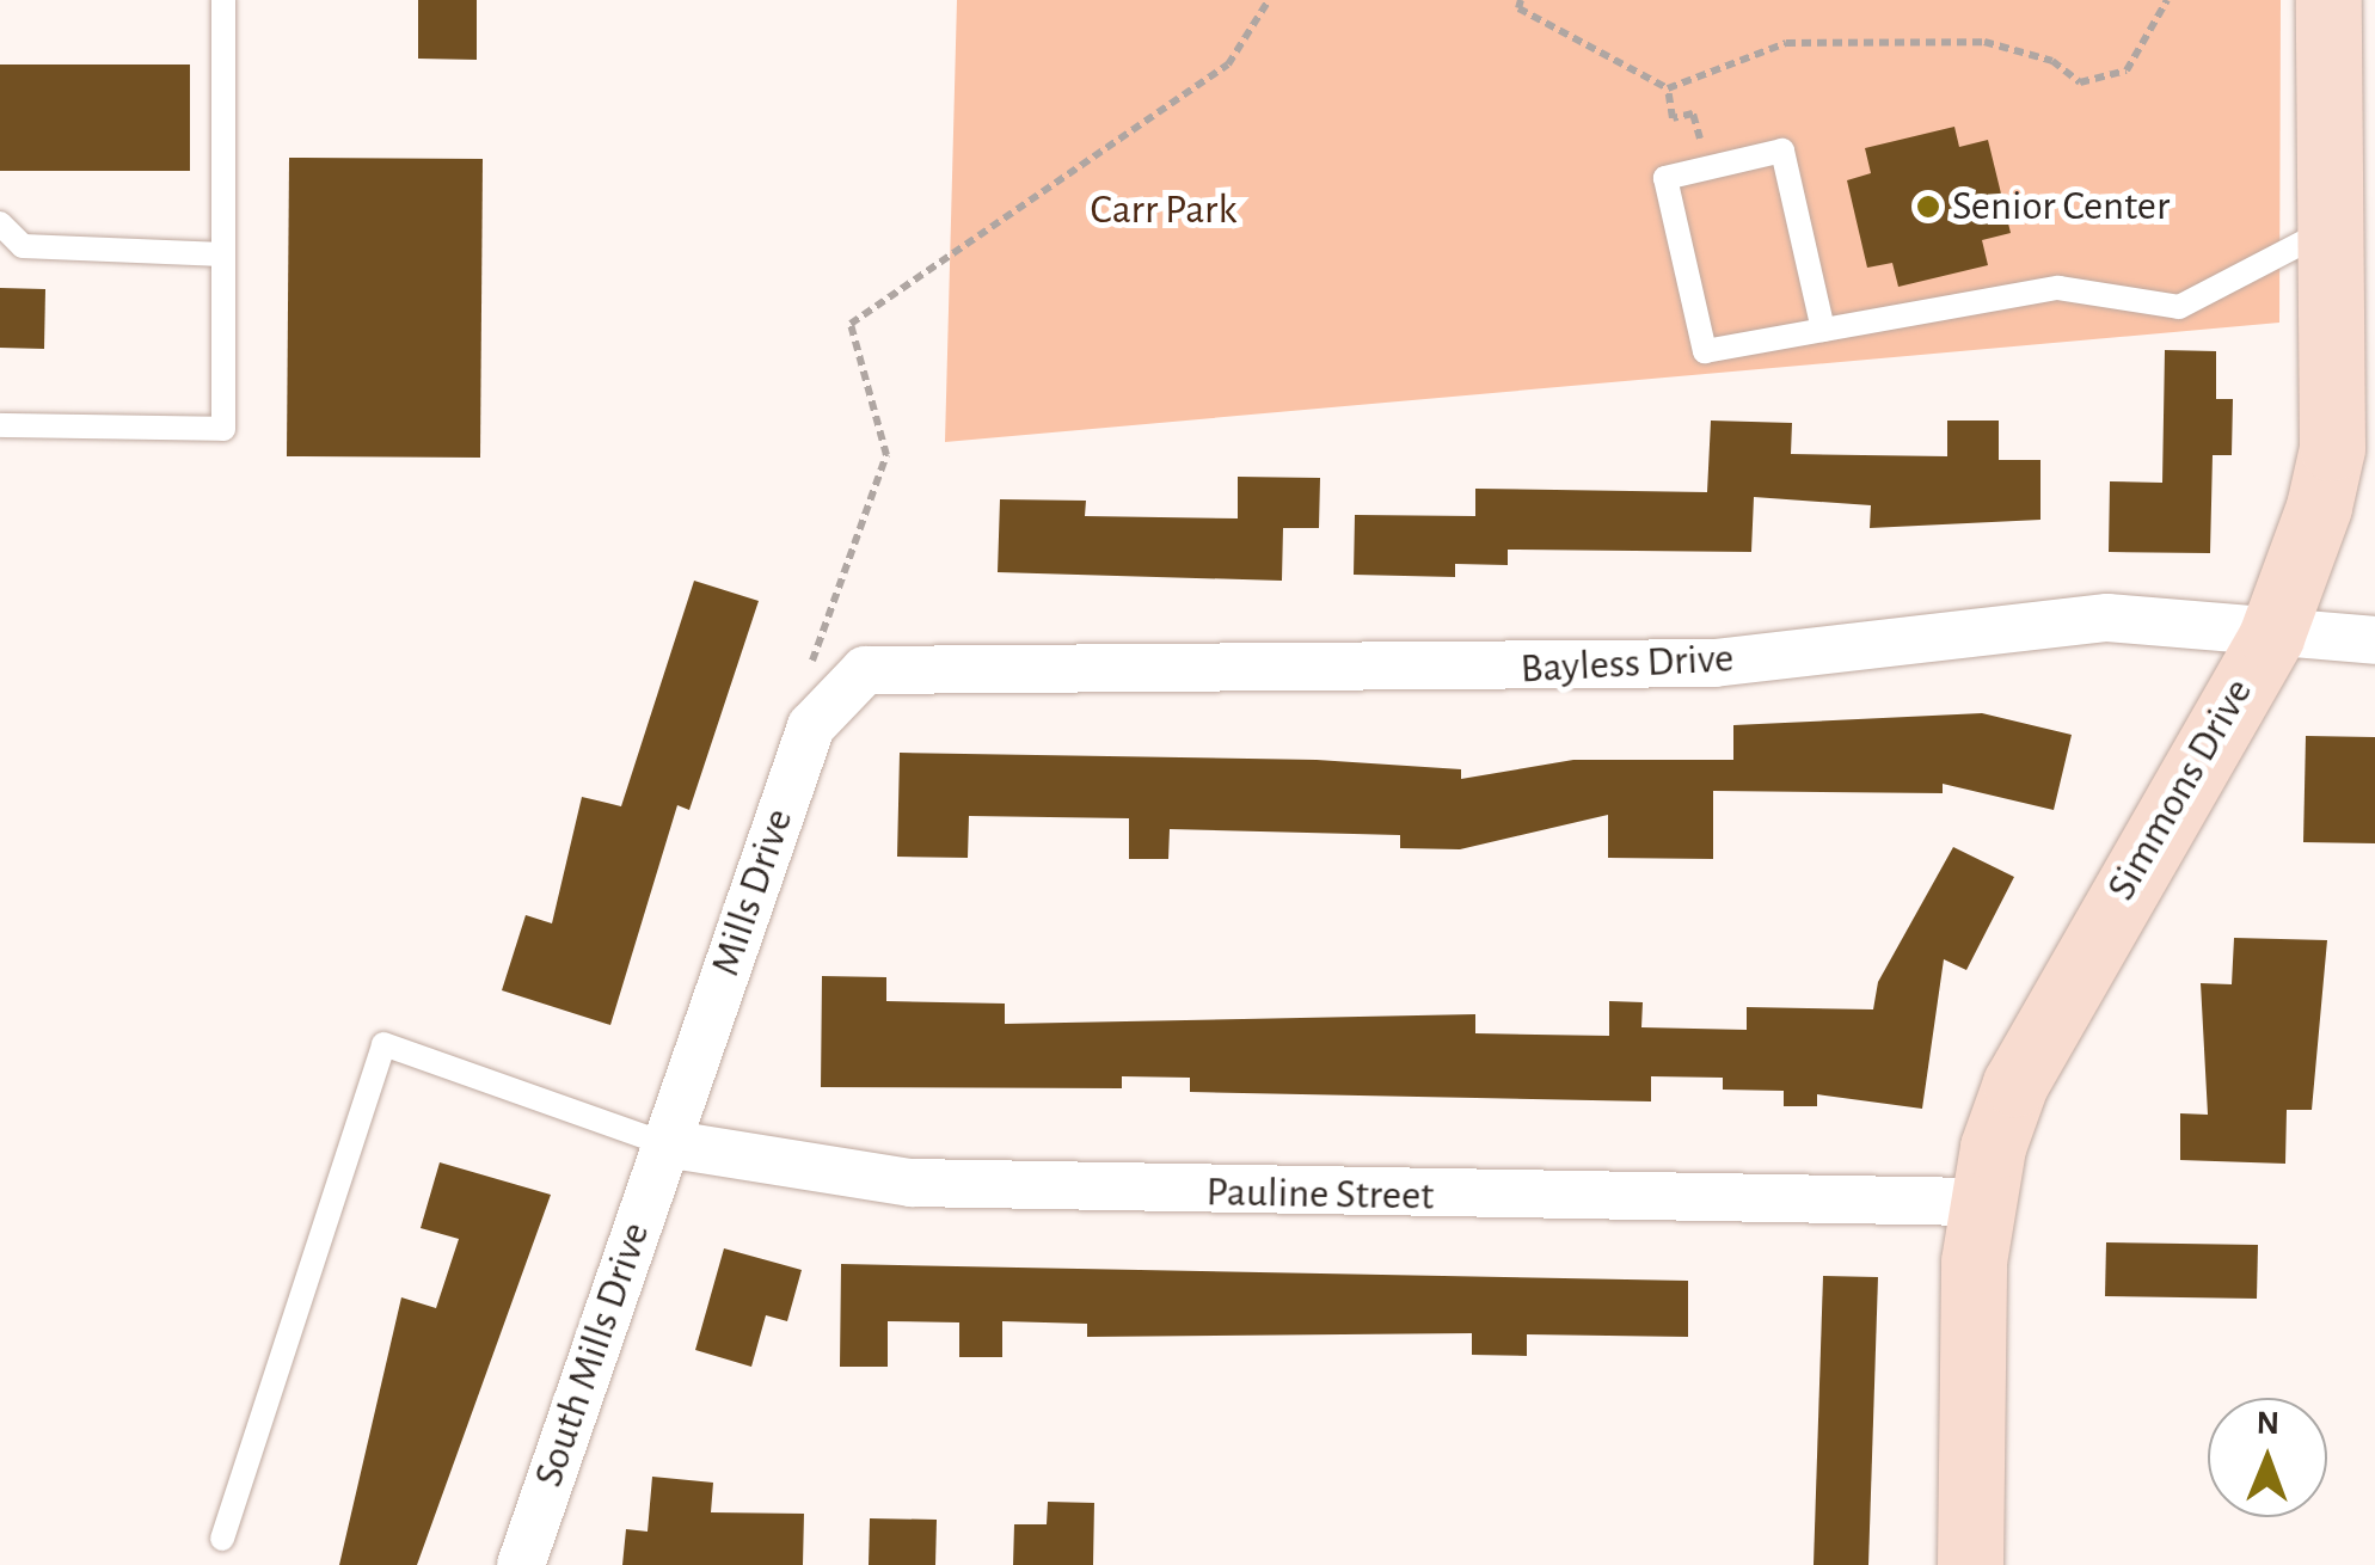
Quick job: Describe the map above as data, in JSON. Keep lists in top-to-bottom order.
{
  "streets": {
    "street": [
      "Bayless Drive",
      "Simmons Drive",
      "Mills Drive",
      "Pauline Street",
      "South Mills Drive"
    ]
  },
  "crossings": [
    ["Bayless Drive", "Simmons Drive"],
    ["Bayless Drive", "Mills Drive"],
    ["Simmons Drive", "Pauline Street"],
    ["Mills Drive", "Pauline Street"],
    ["Mills Drive", "South Mills Drive"],
    ["Pauline Street", "South Mills Drive"]
  ],
  "parks": ["Carr Park"],
  "places": ["Senior Center"],
  "north": "top"
}
